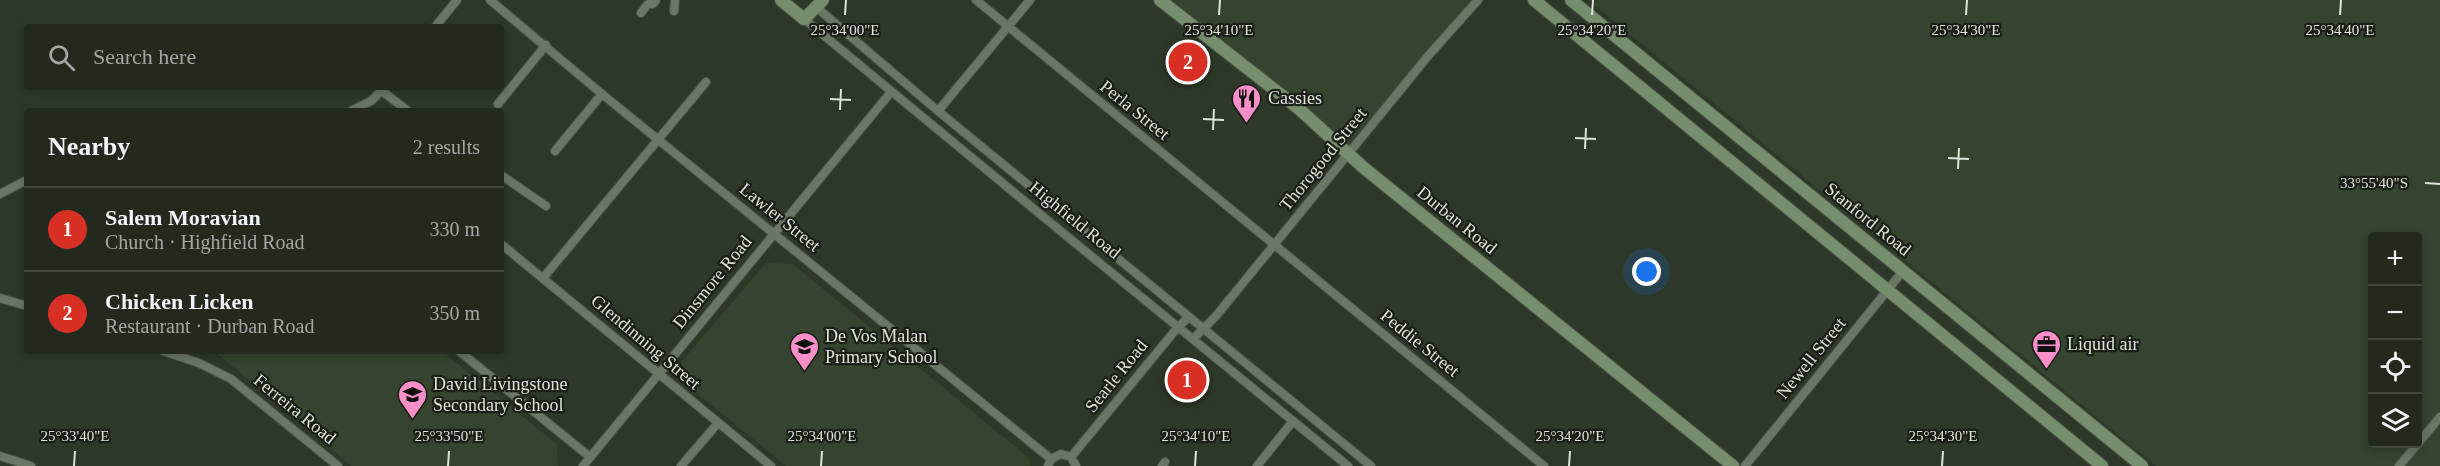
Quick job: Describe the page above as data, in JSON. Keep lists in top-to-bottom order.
{
  "streets": {
    "main road": ["Stanford Road", "Highfield Road", "Durban Road"],
    "street": [
      "Perla Street",
      "Thorogood Street",
      "Lawler Street",
      "Dinsmore Road",
      "Glendinning Street",
      "Peddie Street",
      "Newell Street",
      "Searle Road",
      "Ferreira Road"
    ]
  },
  "crossings": [
    ["Perla Street", "Thorogood Street"],
    ["Perla Street", "Peddie Street"],
    ["Thorogood Street", "Highfield Road"],
    ["Thorogood Street", "Durban Road"],
    ["Thorogood Street", "Peddie Street"],
    ["Lawler Street", "Dinsmore Road"],
    ["Stanford Road", "Newell Street"],
    ["Highfield Road", "Dinsmore Road"],
    ["Highfield Road", "Searle Road"],
    ["Dinsmore Road", "Glendinning Street"]
  ],
  "places": {
    "restaurant": ["Cassies"],
    "office": ["Liquid air"],
    "school or university": ["De Vos Malan Primary School", "David Livingstone Secondary School"]
  },
  "page": {
    "search": "Search here",
    "pins": ["2", "1"],
    "heading": ["Nearby", "2 results"],
    "list": [
      {
        "mark": "1",
        "name": "Salem Moravian",
        "note": "Church · Highfield Road",
        "value": "330 m"
      },
      {
        "mark": "2",
        "name": "Chicken Licken",
        "note": "Restaurant · Durban Road",
        "value": "350 m"
      }
    ],
    "map_buttons": ["+", "−"]
  },
  "coordinates": [
    "25°34'00\"E",
    "25°34'10\"E",
    "25°34'20\"E",
    "25°34'30\"E",
    "25°34'40\"E",
    "33°55'40\"S",
    "25°33'40\"E",
    "25°33'50\"E"
  ]
}
